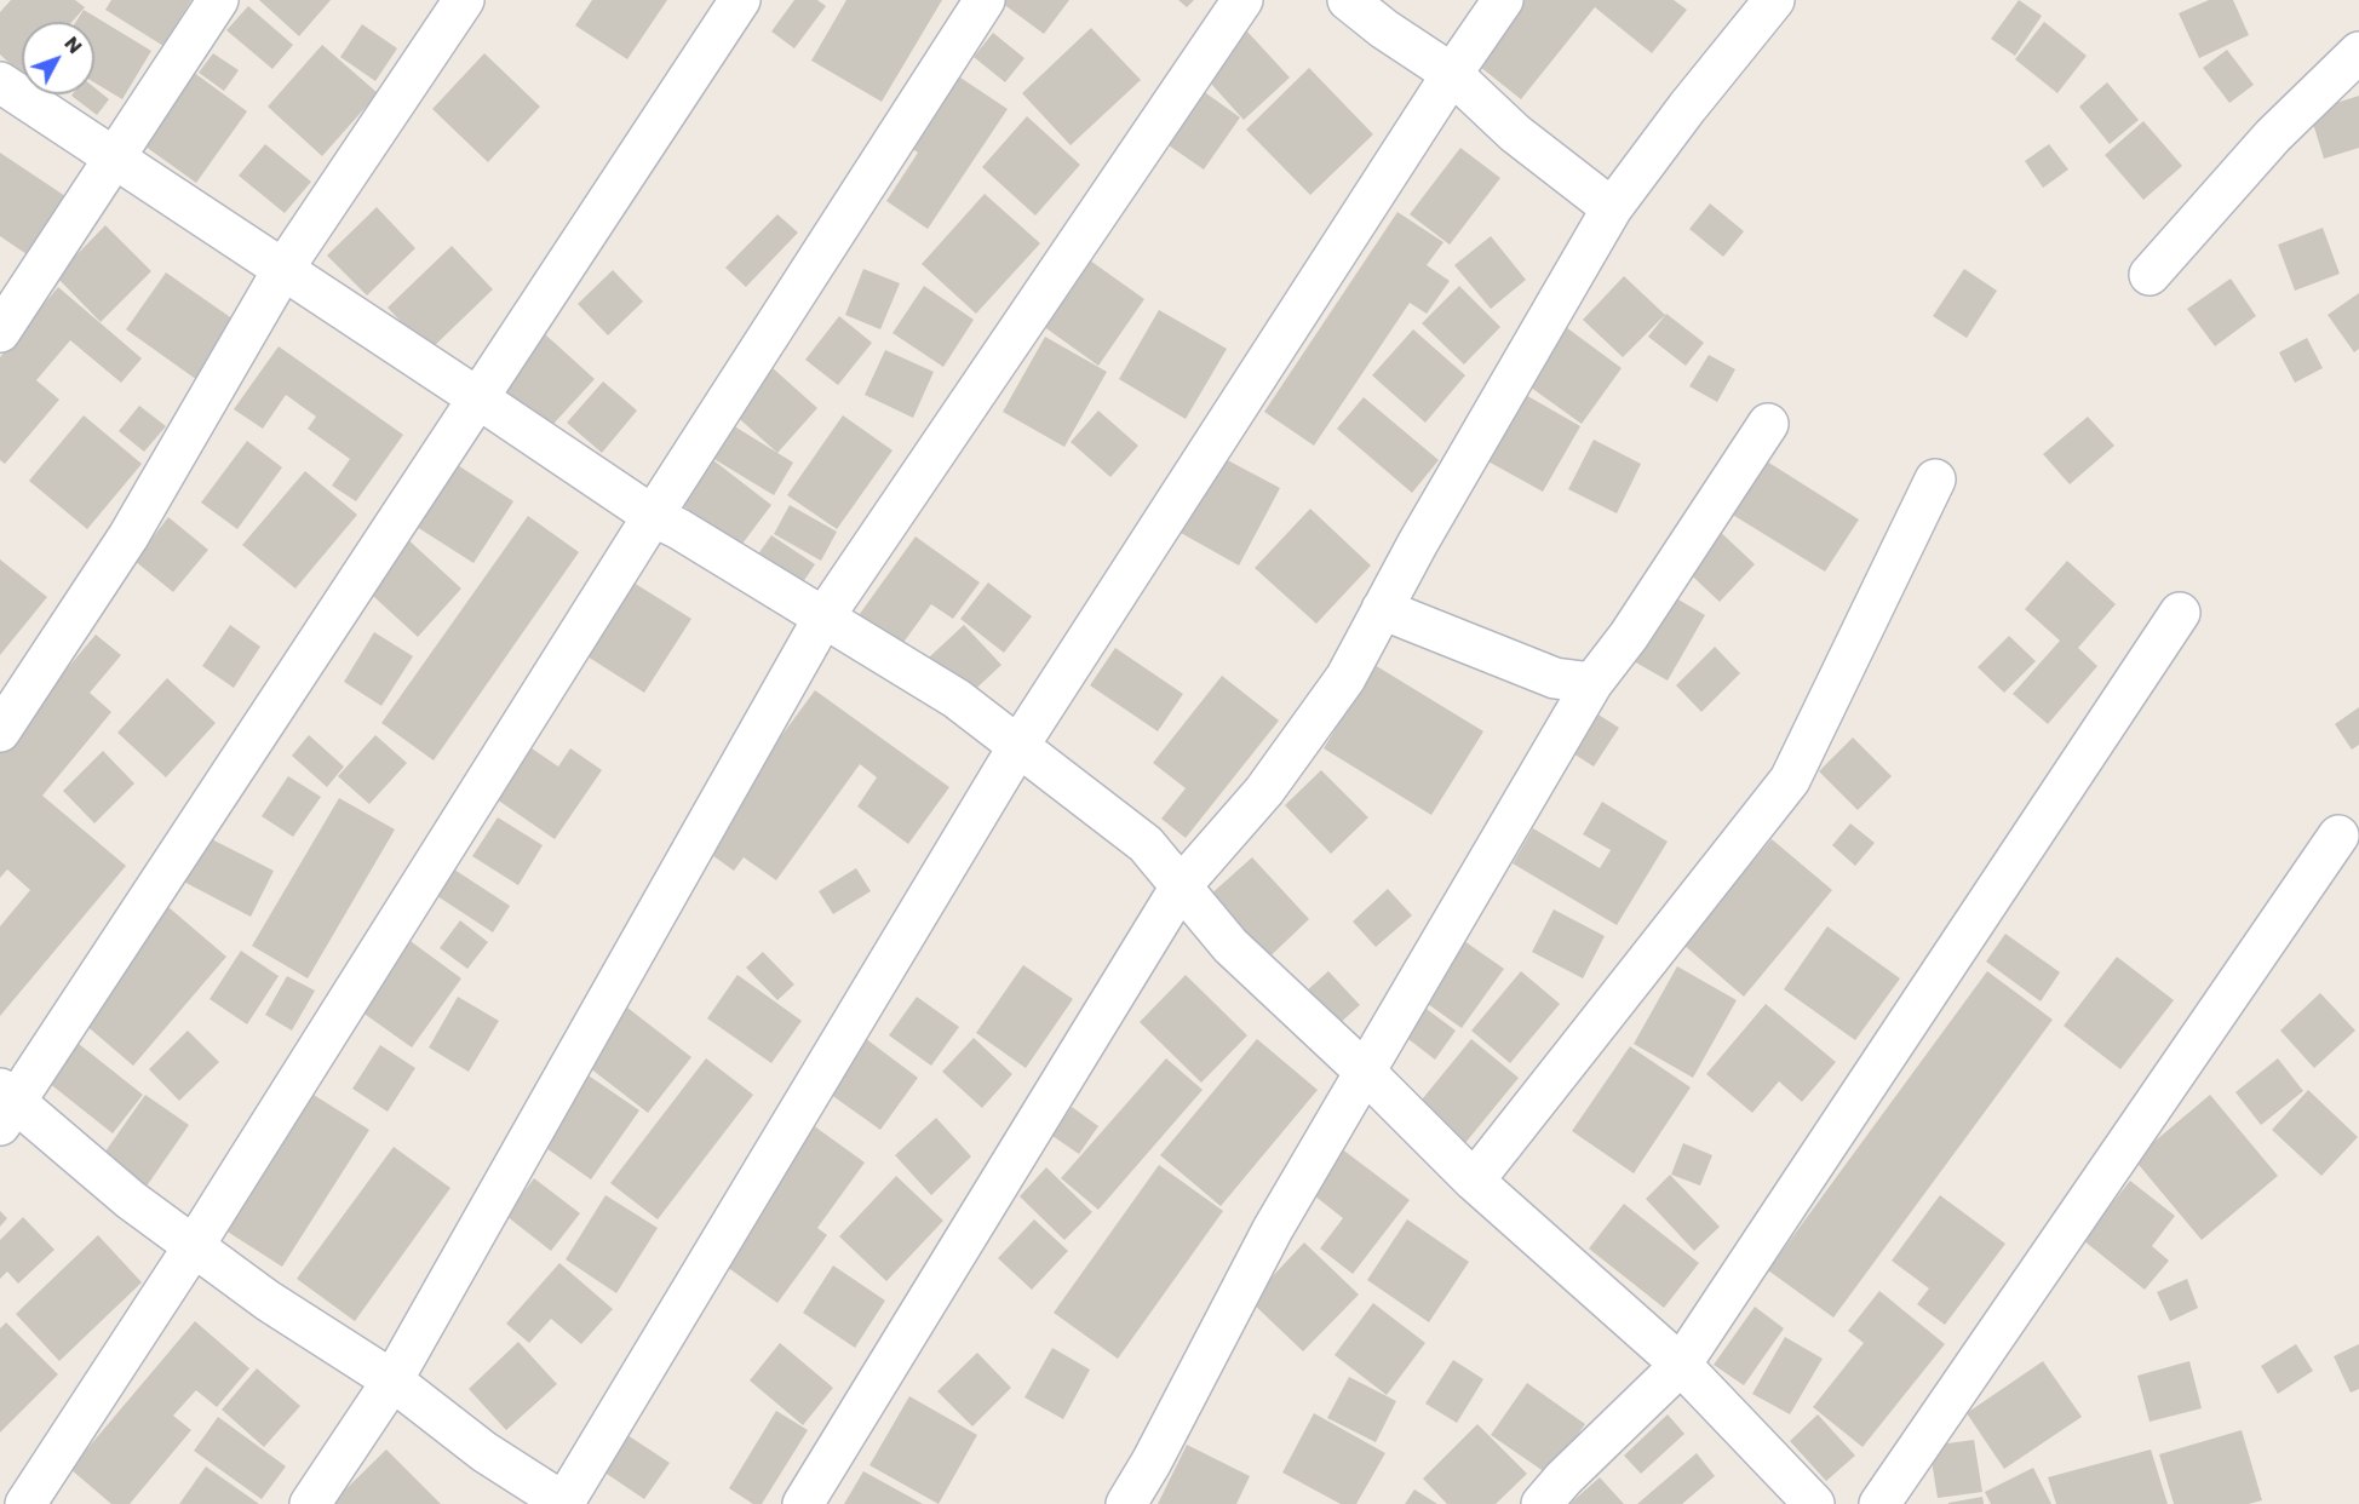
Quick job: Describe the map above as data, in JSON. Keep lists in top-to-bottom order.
{
  "north": "top right"
}
